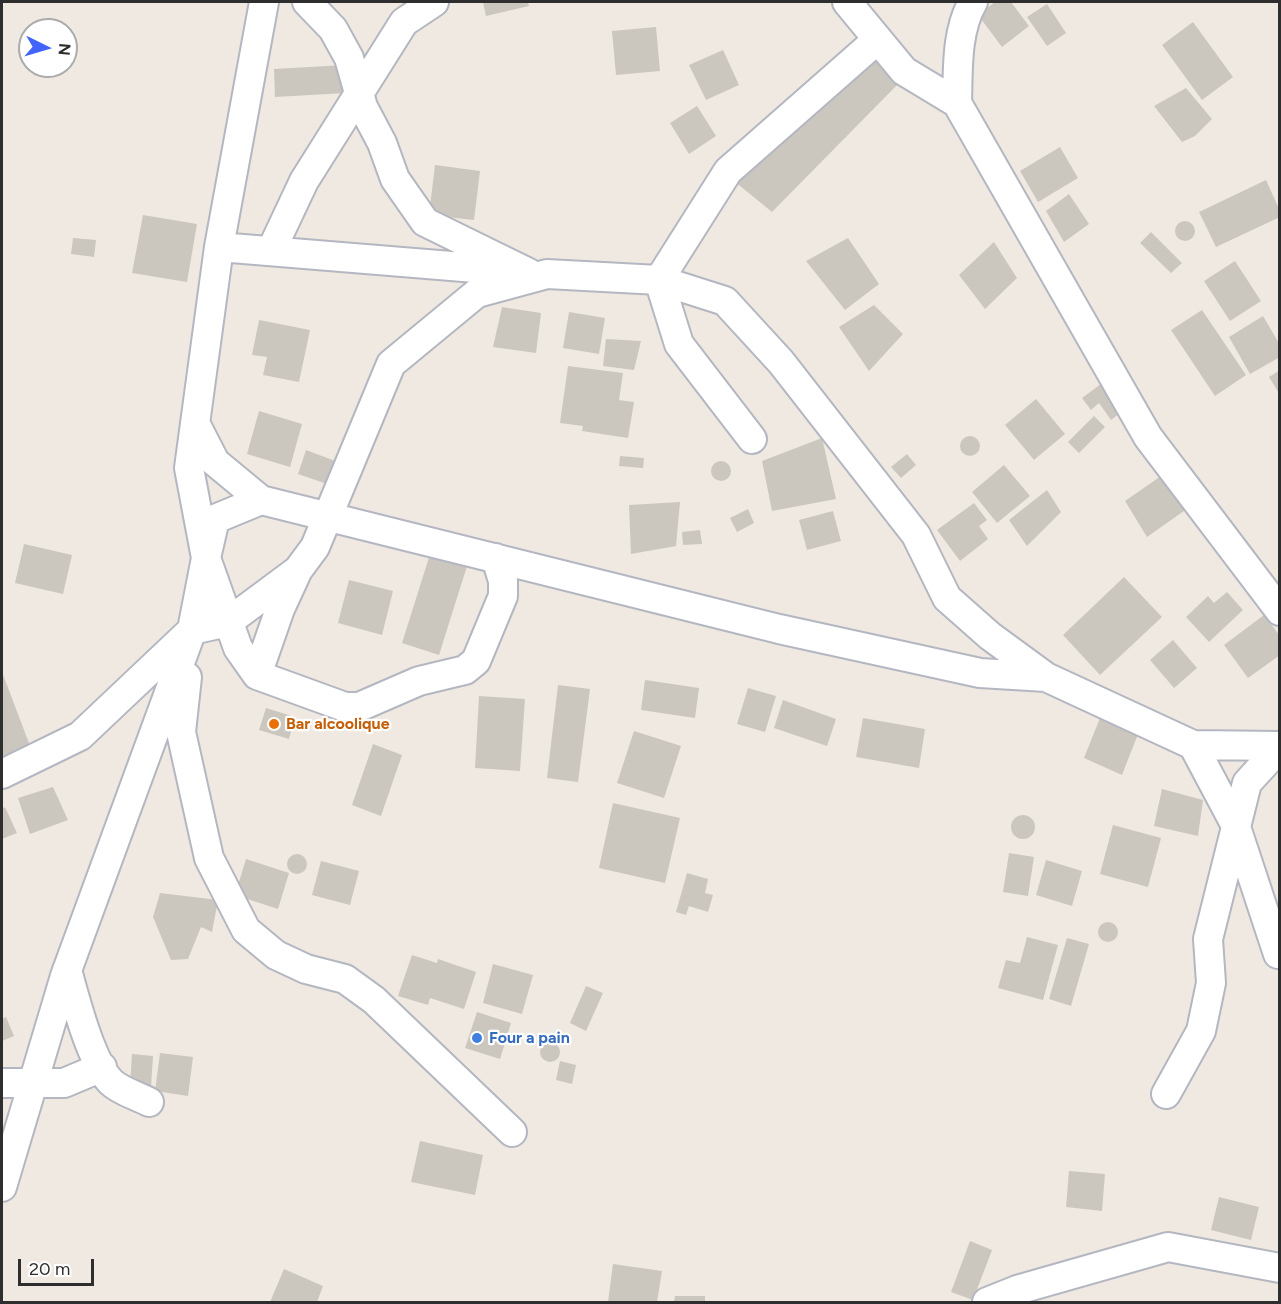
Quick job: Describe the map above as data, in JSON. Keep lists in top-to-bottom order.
{
  "places": ["Bar alcoolique", "Four a pain"],
  "scale_bar": "20 m",
  "north": "right"
}
